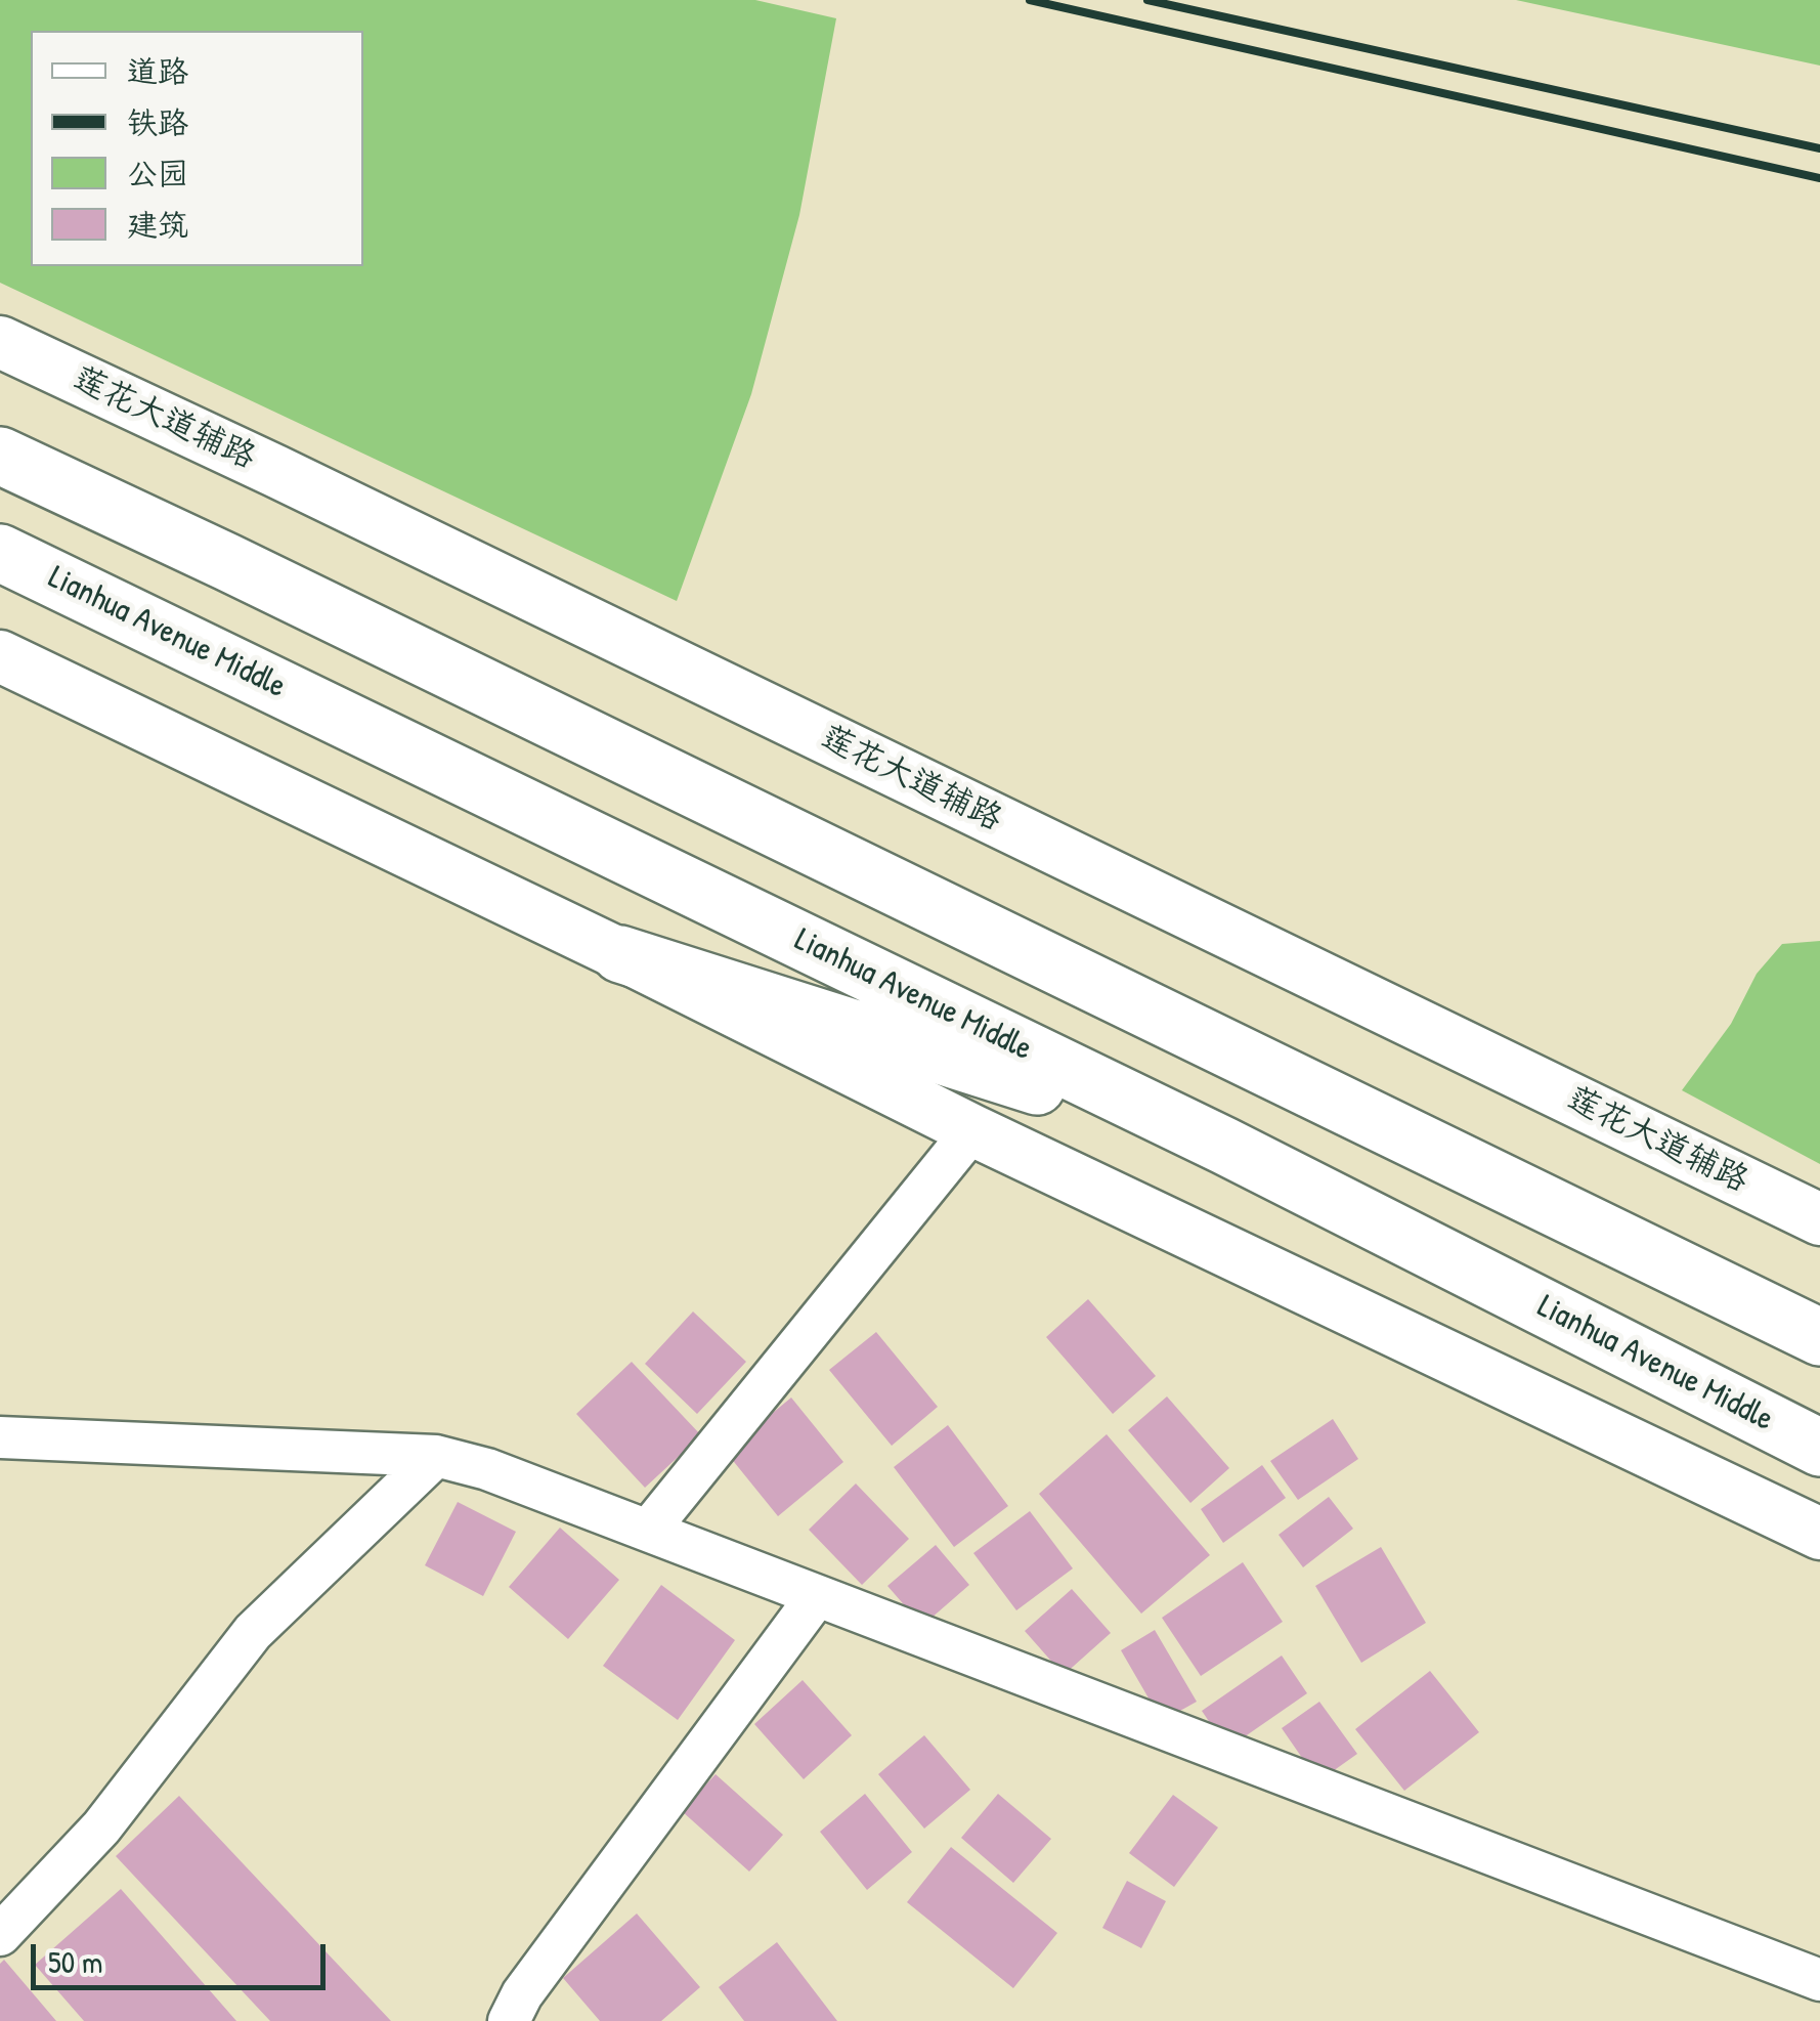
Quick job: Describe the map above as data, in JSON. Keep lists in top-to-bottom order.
{
  "streets": {
    "main road": ["Lianhua Avenue Middle"],
    "street": ["莲花大道辅路"]
  },
  "legend": [
    "道路",
    "铁路",
    "公园",
    "建筑"
  ],
  "scale_bar": "50 m"
}
